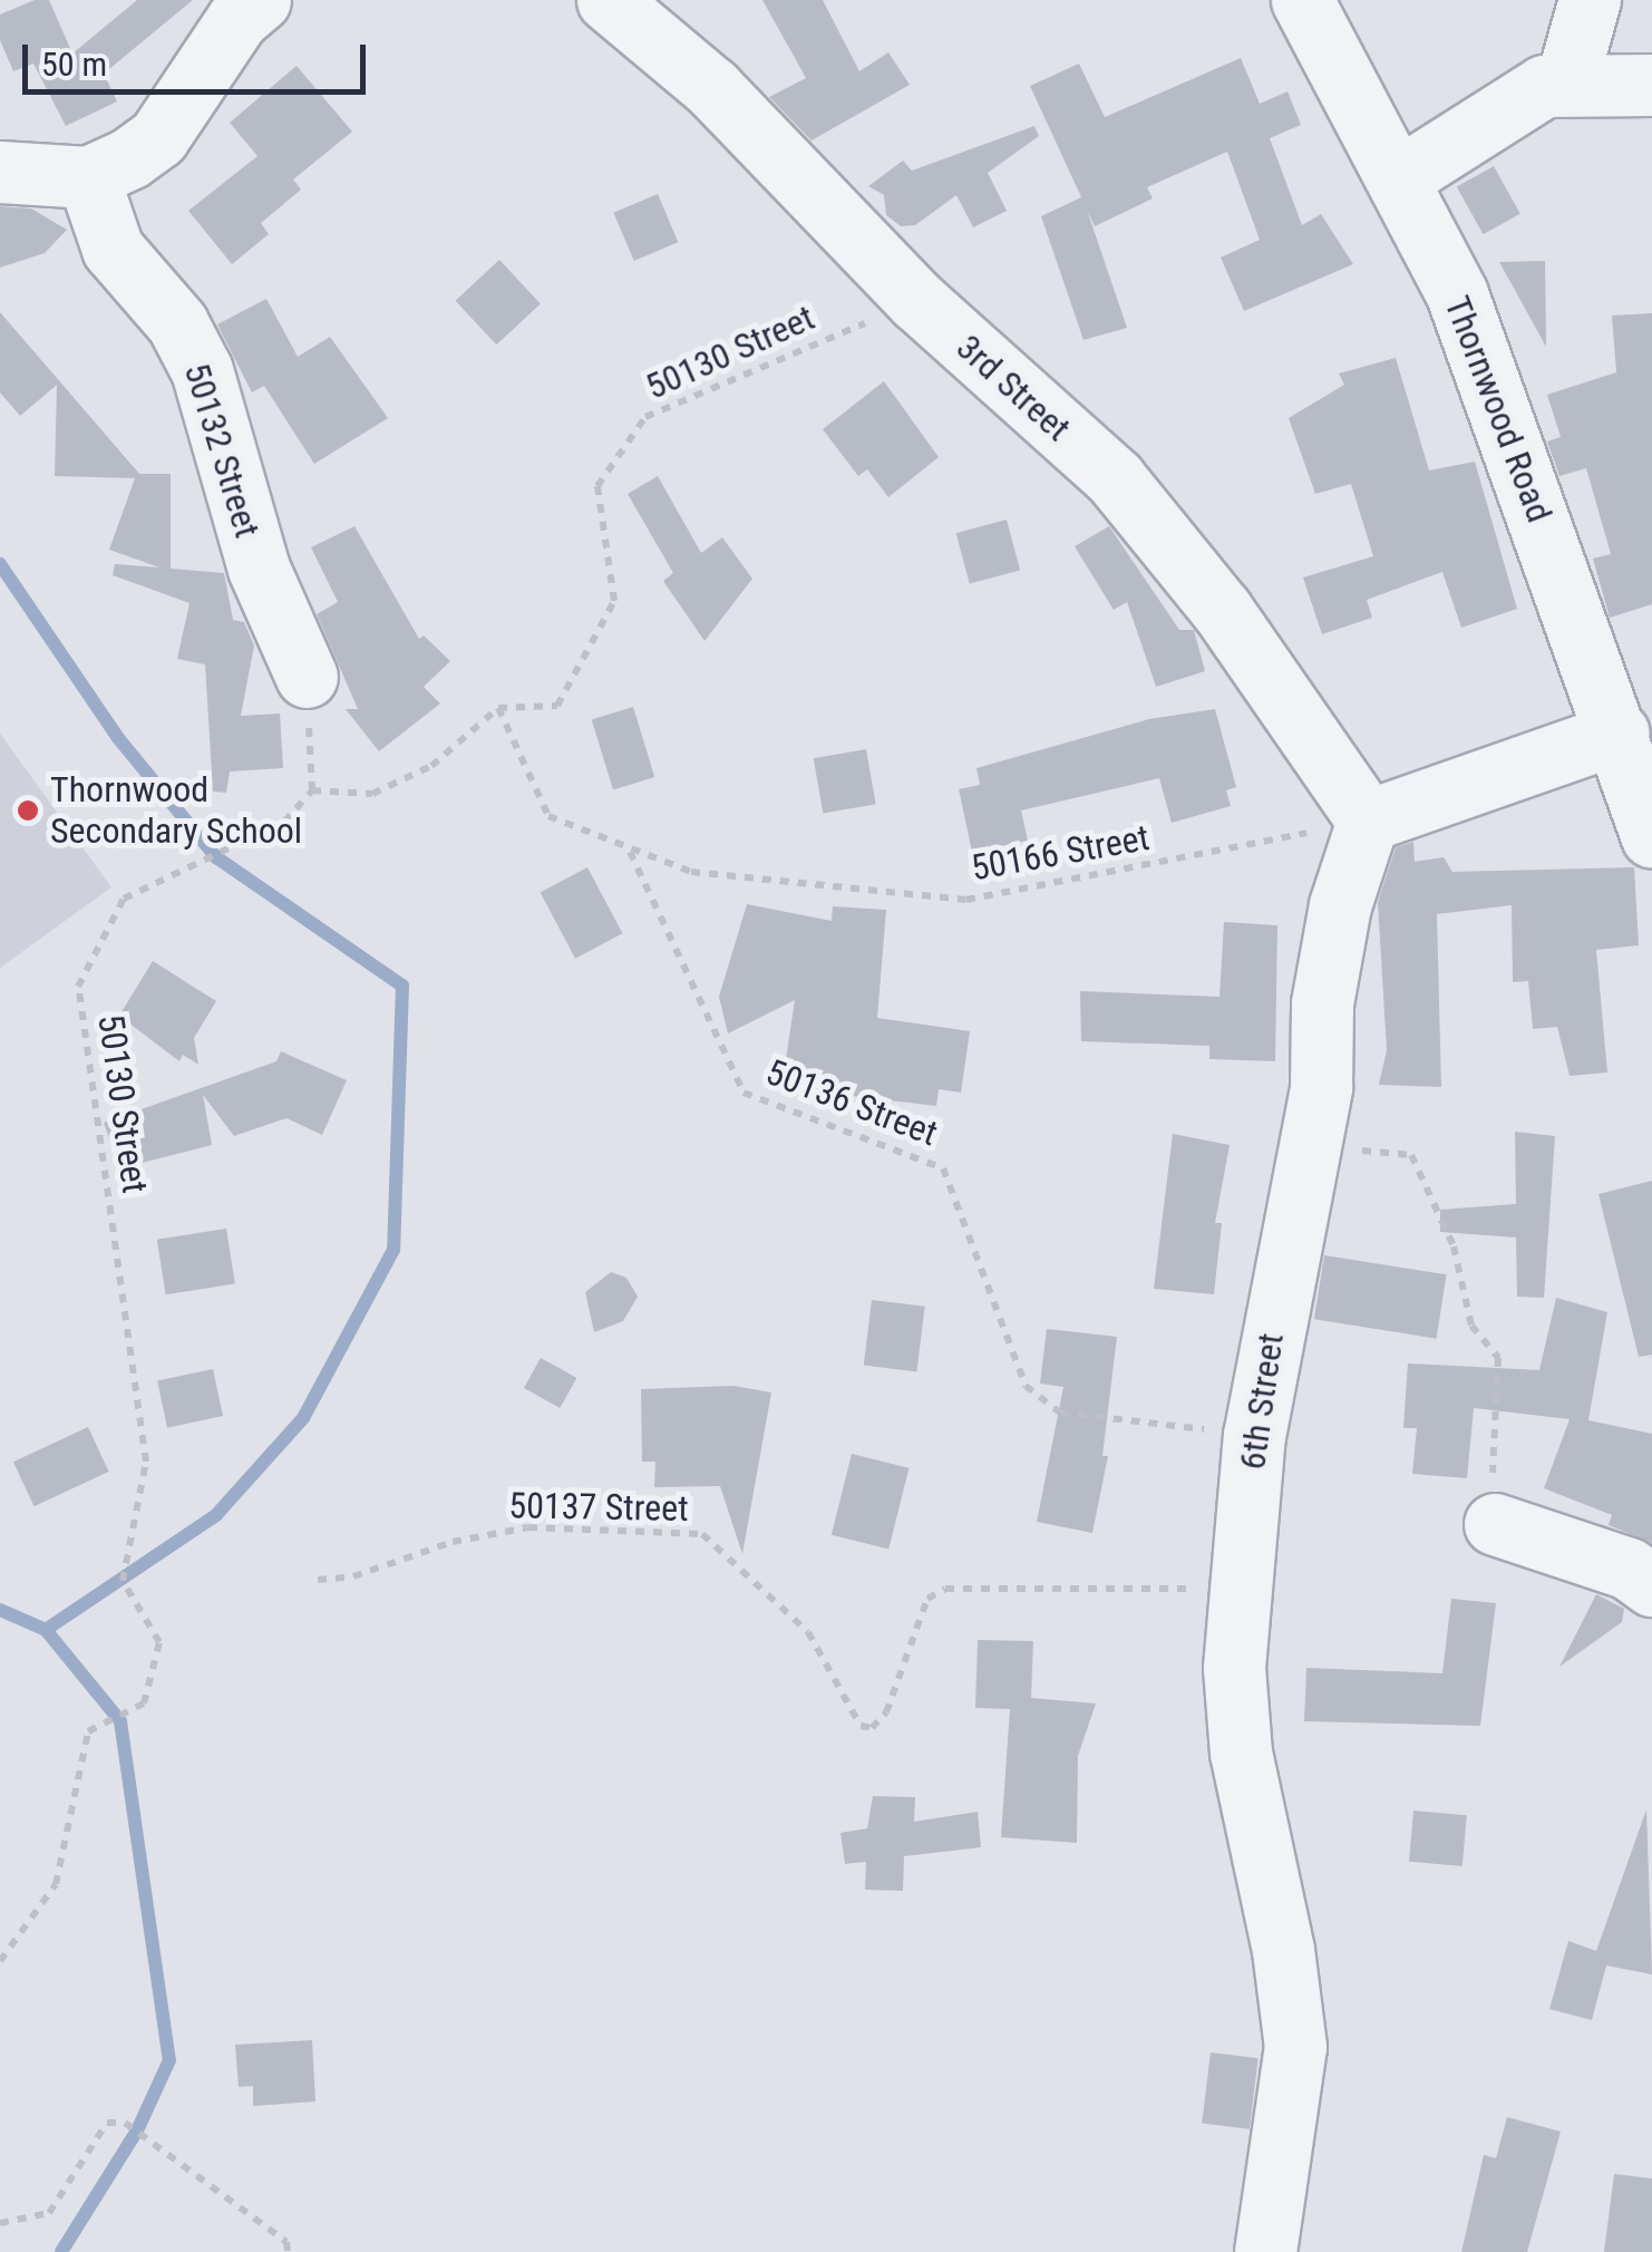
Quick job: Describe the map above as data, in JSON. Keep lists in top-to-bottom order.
{
  "streets": {
    "street": [
      "3rd Street",
      "Thornwood Road",
      "50132 Street",
      "6th Street"
    ],
    "path": [
      "50130 Street",
      "50166 Street",
      "50136 Street",
      "50137 Street"
    ]
  },
  "crossings": [
    ["50130 Street", "3rd Street"],
    ["3rd Street", "50166 Street"],
    ["3rd Street", "6th Street"],
    ["50166 Street", "50136 Street"],
    ["50166 Street", "6th Street"],
    ["50136 Street", "6th Street"],
    ["6th Street", "50137 Street"]
  ],
  "places": ["Thornwood Secondary School"],
  "scale_bar": "50 m"
}
